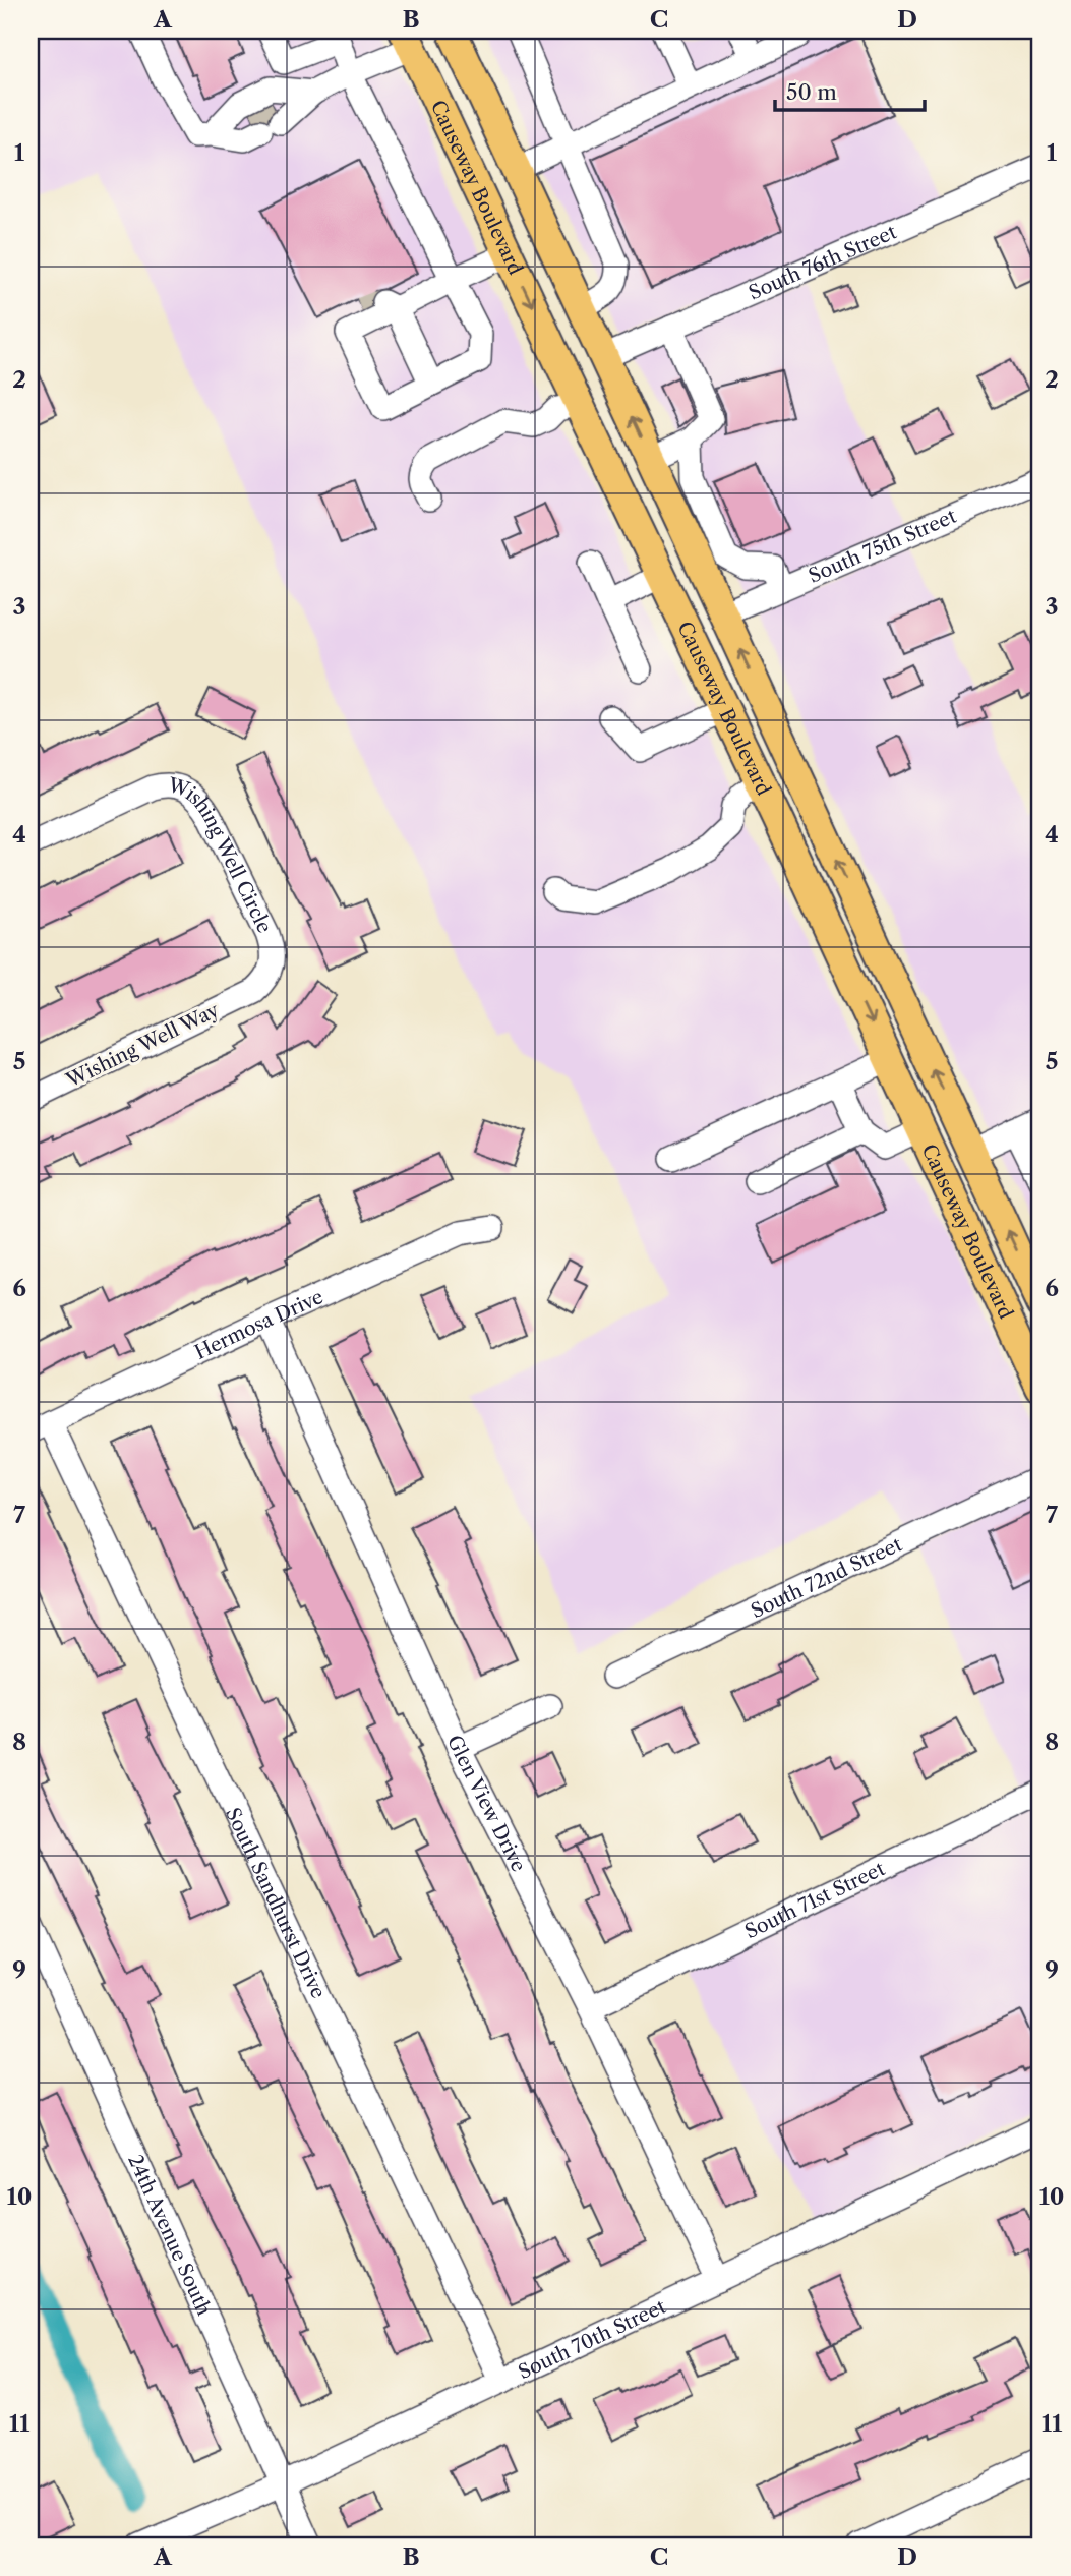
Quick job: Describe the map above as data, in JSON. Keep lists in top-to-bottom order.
{
  "streets": {
    "main road": ["Causeway Boulevard"],
    "street": [
      "South 76th Street",
      "South 75th Street",
      "Wishing Well Circle",
      "Wishing Well Way",
      "Hermosa Drive",
      "South 72nd Street",
      "Glen View Drive",
      "South 71st Street",
      "South Sandhurst Drive",
      "24th Avenue South",
      "South 70th Street"
    ]
  },
  "crossings": [
    ["Causeway Boulevard", "South 76th Street"],
    ["Causeway Boulevard", "South 75th Street"],
    ["Wishing Well Circle", "Wishing Well Way"],
    ["Hermosa Drive", "Glen View Drive"],
    ["Hermosa Drive", "South Sandhurst Drive"],
    ["Glen View Drive", "South 71st Street"],
    ["Glen View Drive", "South 70th Street"],
    ["South Sandhurst Drive", "South 70th Street"],
    ["24th Avenue South", "South 70th Street"]
  ],
  "scale_bar": "50 m",
  "grid": {
    "columns": [
      "A",
      "B",
      "C",
      "D"
    ],
    "rows": [
      "1",
      "2",
      "3",
      "4",
      "5",
      "6",
      "7",
      "8",
      "9",
      "10",
      "11"
    ]
  }
}
